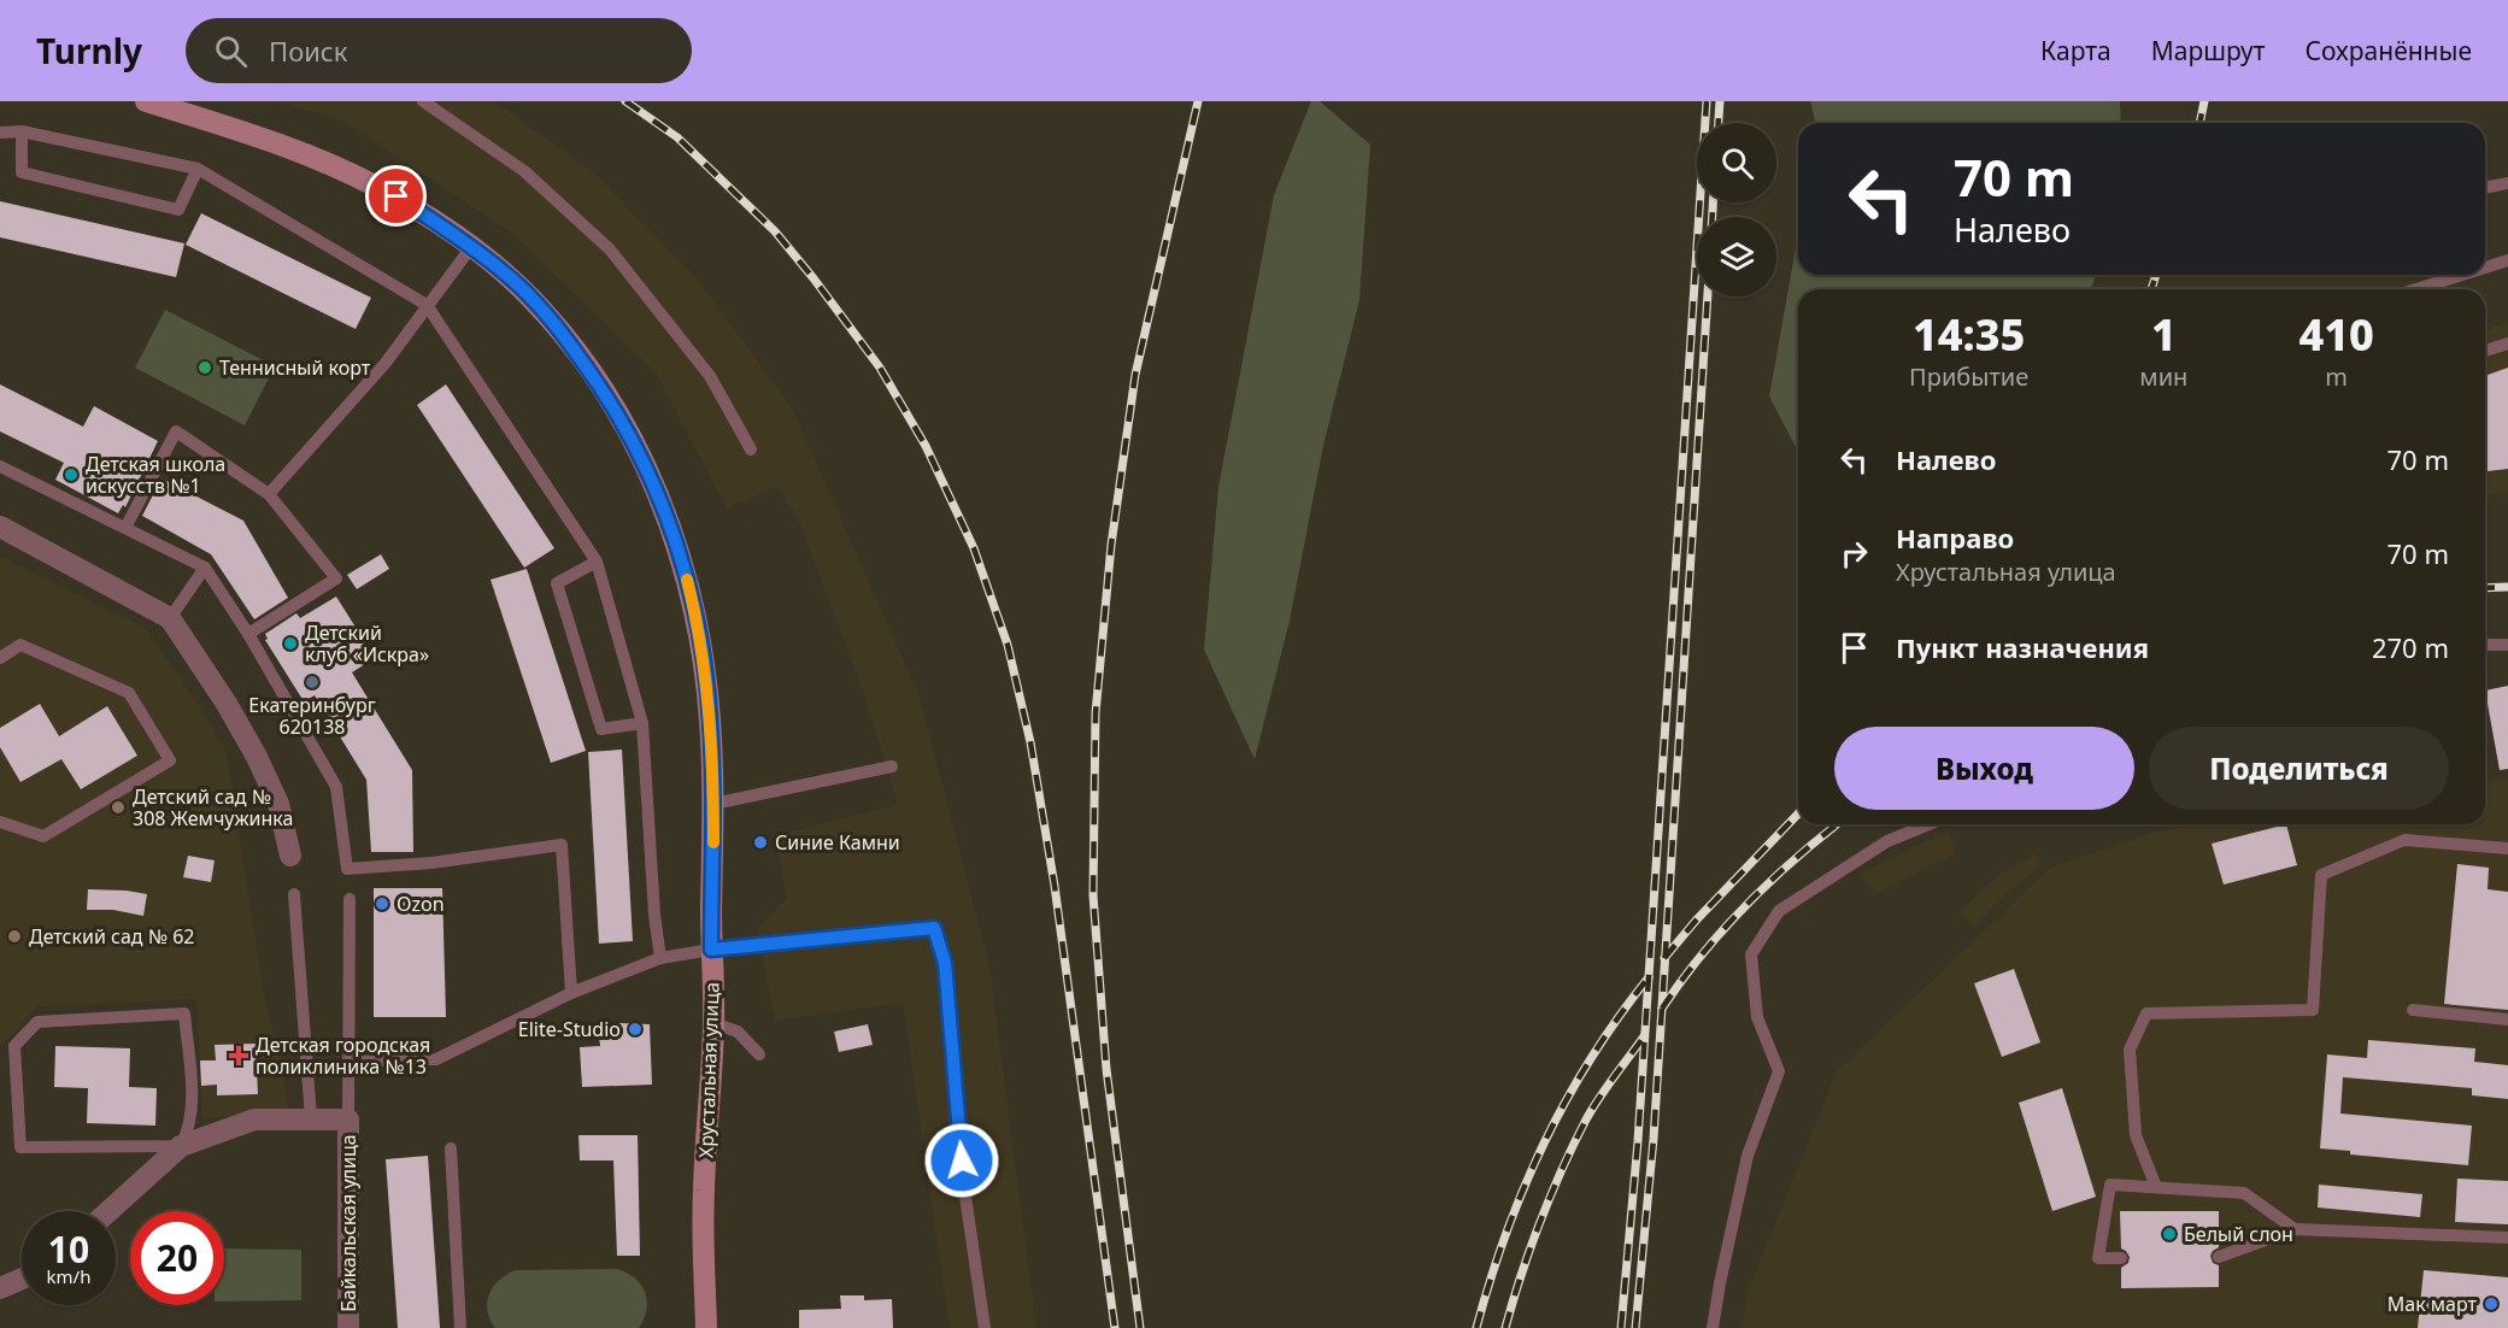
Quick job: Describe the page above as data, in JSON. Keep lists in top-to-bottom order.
{
  "streets": {
    "street": ["Хрустальная улица", "Байкальская улица"]
  },
  "places": {
    "other": [
      "Теннисный корт",
      "Детская школа искусств №1",
      "Детский клуб «Искра»",
      "Екатеринбург 620138",
      "Детский сад № 308 Жемчужинка",
      "Синие Камни",
      "Ozon",
      "Детский сад № 62",
      "Elite-Studio",
      "Белый слон",
      "Мак март"
    ],
    "health": ["Детская городская поликлиника №13"]
  },
  "page": {
    "header": "Turnly",
    "search": "Поиск",
    "nav": ["Карта", "Маршрут", "Сохранённые"],
    "turn": ["70 m", "Налево"],
    "eta": [
      "14:35",
      "Прибытие",
      "1",
      "мин",
      "410",
      "m"
    ],
    "list": [
      {
        "name": "Налево",
        "value": "70 m"
      },
      {
        "name": "Направо",
        "note": "Хрустальная улица",
        "value": "70 m"
      },
      {
        "name": "Пункт назначения",
        "value": "270 m"
      }
    ],
    "buttons": ["Выход", "Поделиться"],
    "speed": "10 km/h",
    "limit": "20"
  }
}
